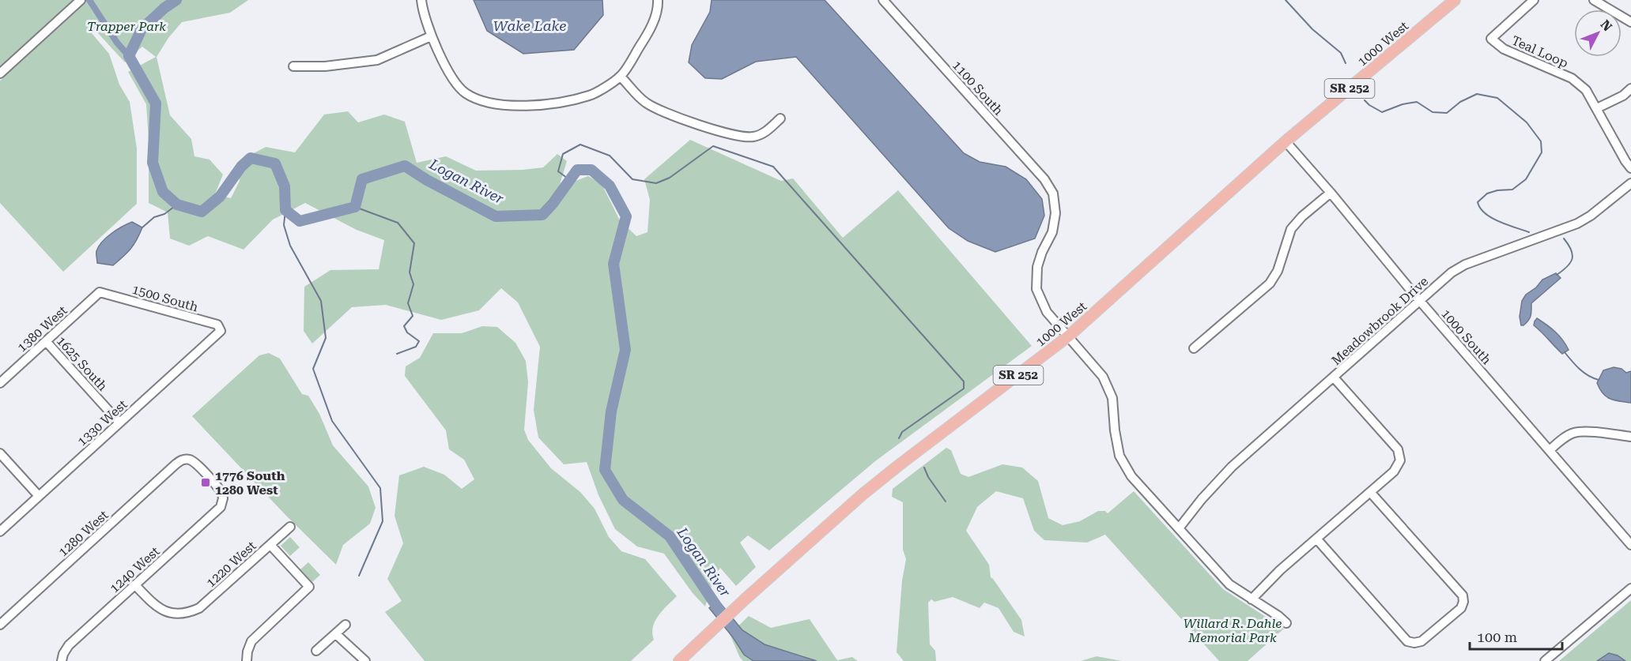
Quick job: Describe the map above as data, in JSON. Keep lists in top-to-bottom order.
{
  "streets": {
    "main road": ["1000 West", "SR 252"],
    "street": [
      "Teal Loop",
      "1100 South",
      "1500 South",
      "Meadowbrook Drive",
      "1380 West",
      "1000 South",
      "1625 South",
      "1330 West",
      "1280 West",
      "1220 West",
      "1240 West"
    ]
  },
  "crossings": [
    ["1000 West", "1100 South"],
    ["1000 West", "1000 South"],
    ["1500 South", "1380 West"],
    ["1500 South", "1330 West"],
    ["Meadowbrook Drive", "1000 South"],
    ["1380 West", "1625 South"],
    ["1625 South", "1330 West"],
    ["1280 West", "1240 West"],
    ["1220 West", "1240 West"]
  ],
  "water": ["Wake Lake", "Logan River"],
  "parks": ["Trapper Park", "Willard R. Dahle Memorial Park"],
  "places": {
    "transit": ["1776 South 1280 West"]
  },
  "scale_bar": "100 m",
  "north": "top right"
}
